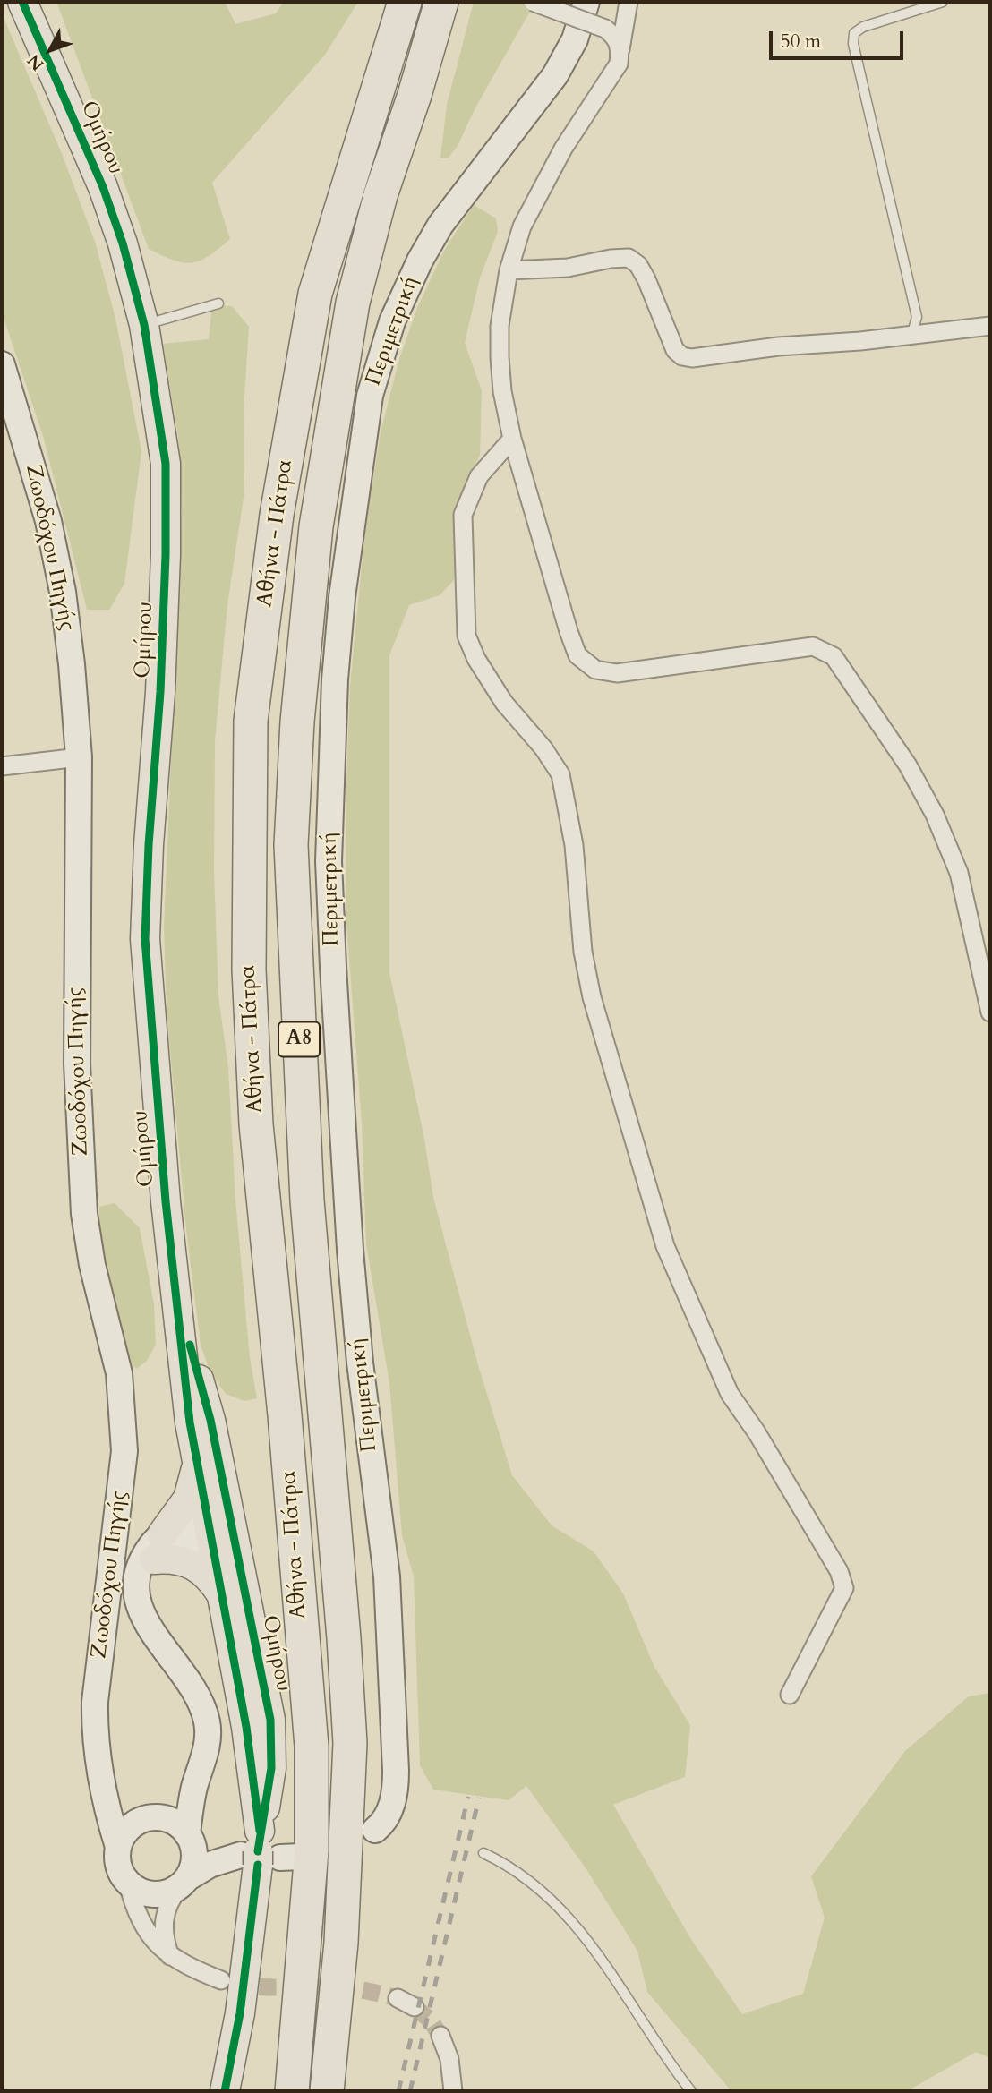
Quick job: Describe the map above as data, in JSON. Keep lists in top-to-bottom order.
{
  "streets": {
    "highway": ["Αθήνα - Πάτρα", "Α8"],
    "main road": ["Ομήρου", "Περιμετρική", "Ζωοδόχου Πηγής"]
  },
  "scale_bar": "50 m",
  "north": "bottom left"
}
